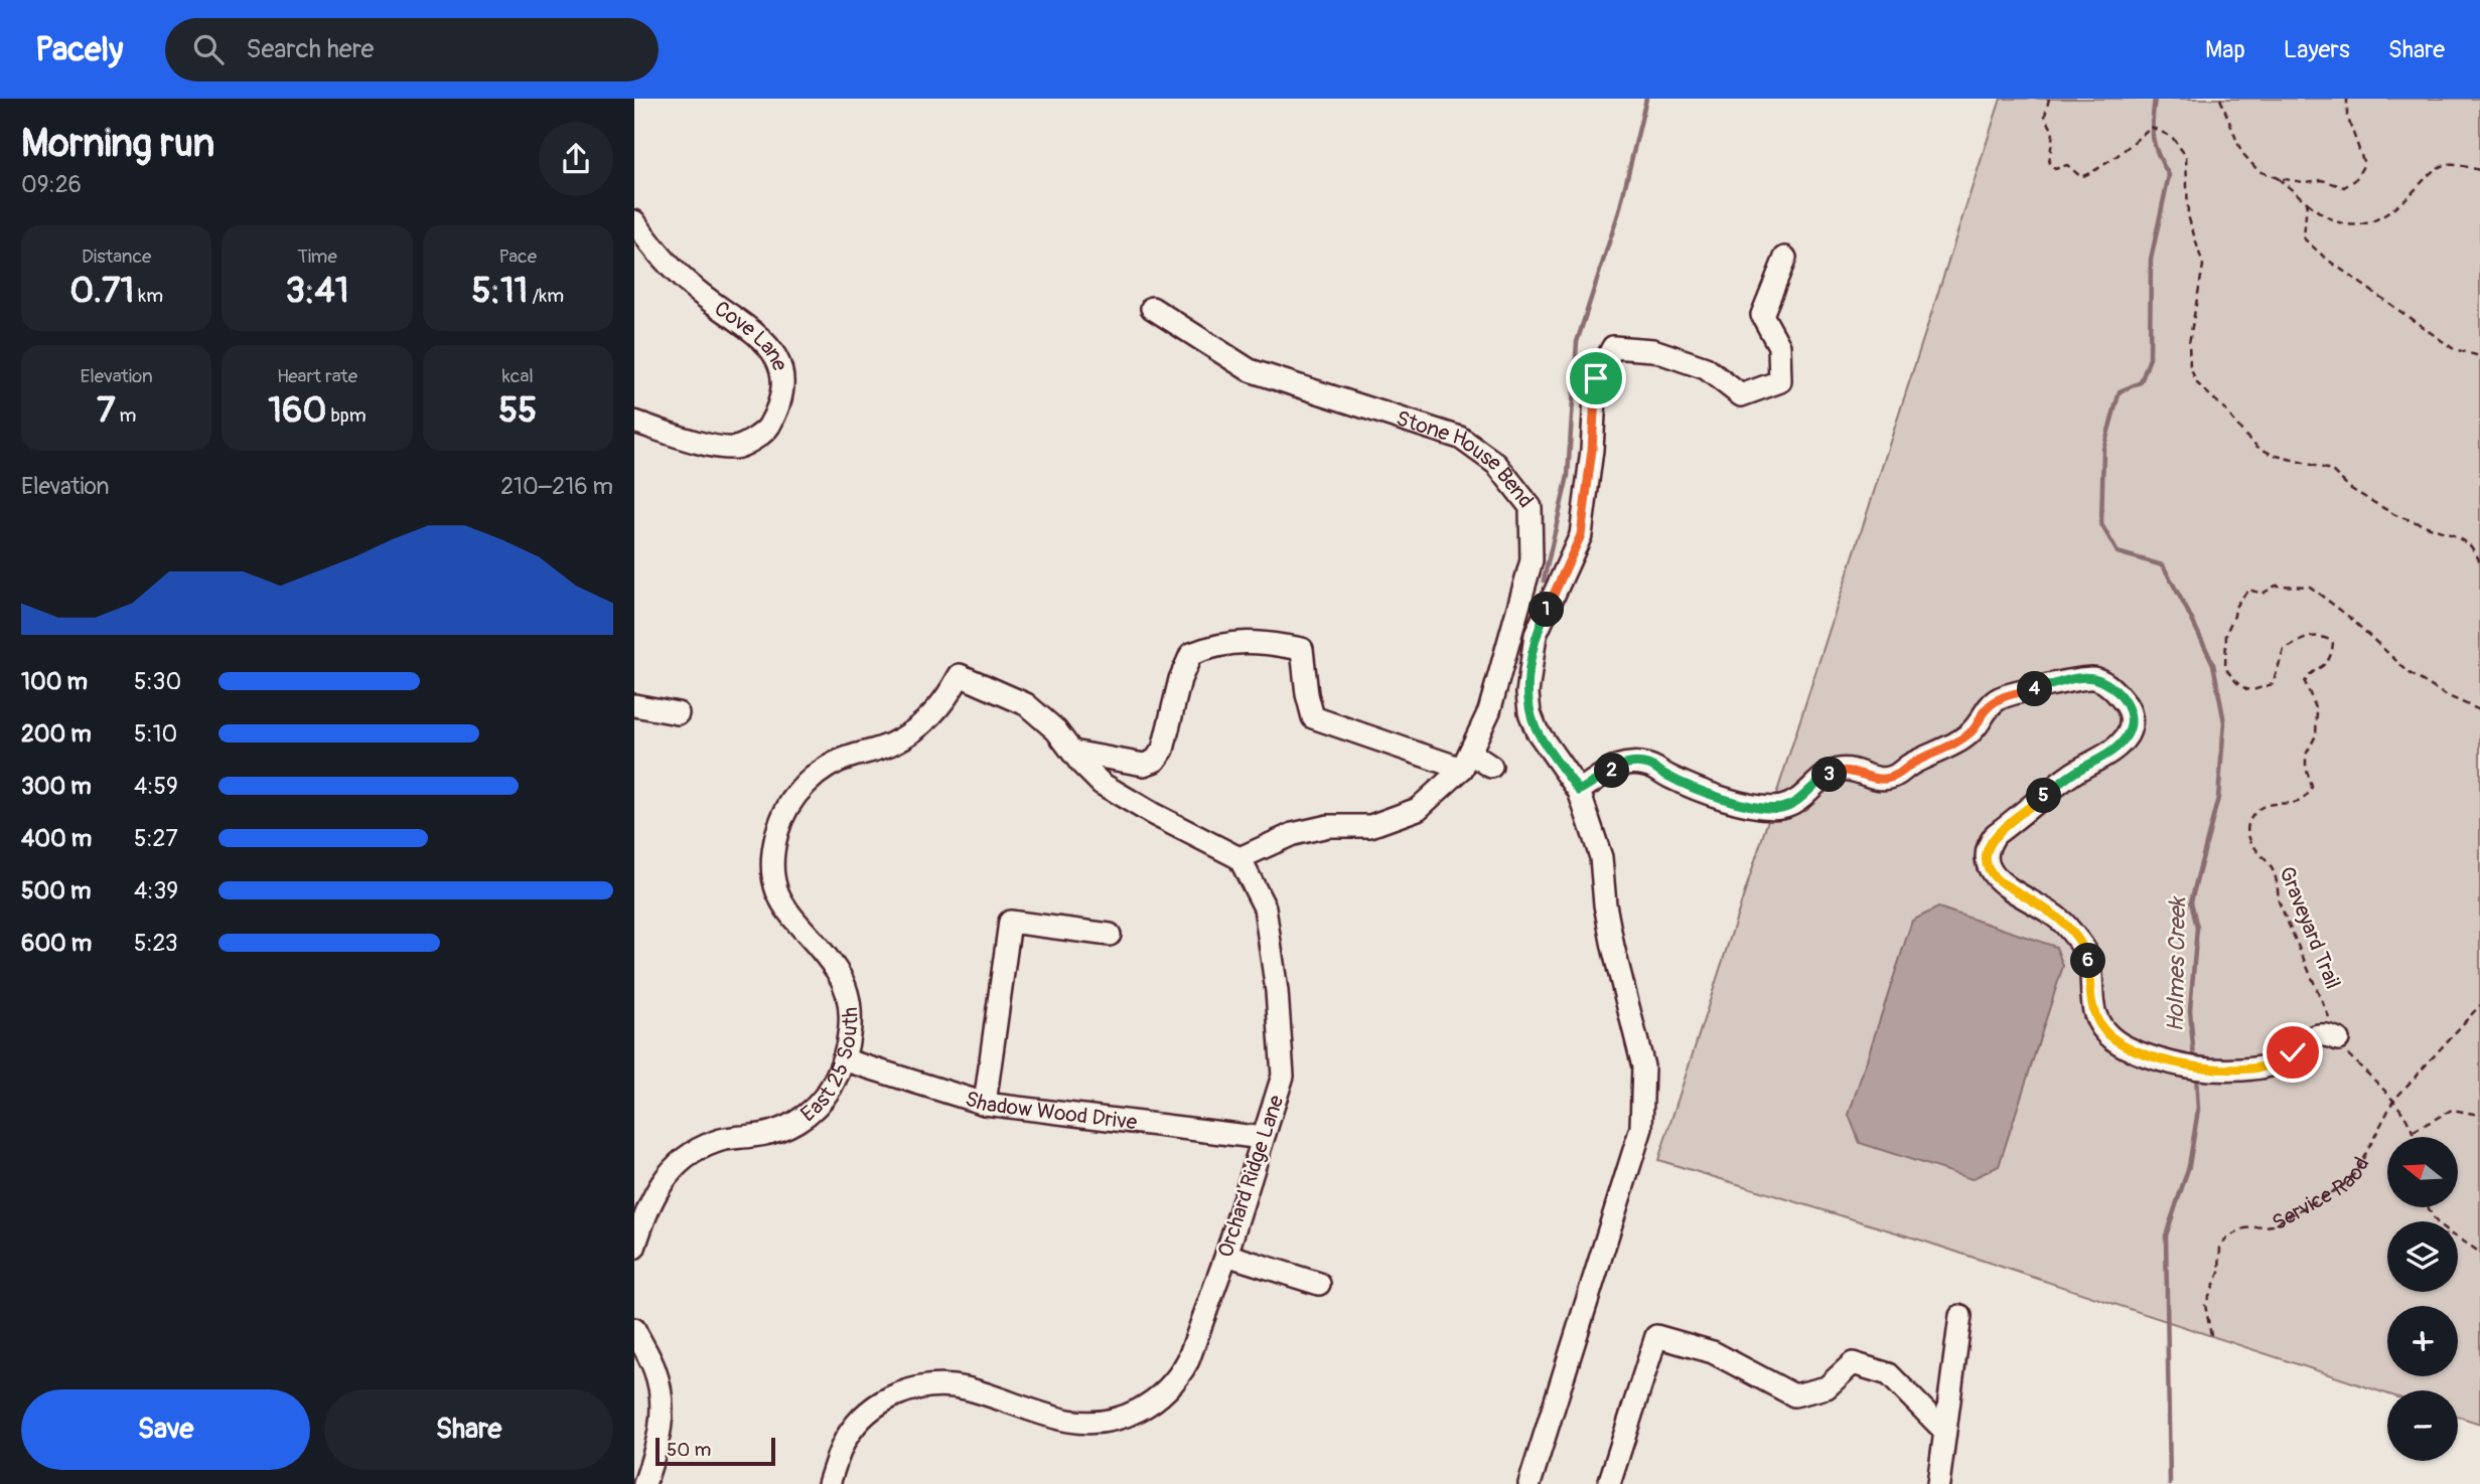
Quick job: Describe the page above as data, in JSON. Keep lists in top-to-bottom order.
{
  "streets": {
    "street": [
      "Cove Lane",
      "Stone House Bend",
      "East 25 South",
      "Shadow Wood Drive",
      "Orchard Ridge Lane"
    ],
    "path": ["Graveyard Trail", "Service Raod"]
  },
  "crossings": [
    ["Stone House Bend", "Orchard Ridge Lane"],
    ["Graveyard Trail", "Service Raod"],
    ["East 25 South", "Shadow Wood Drive"],
    ["Shadow Wood Drive", "Orchard Ridge Lane"]
  ],
  "water": ["Holmes Creek"],
  "scale_bar": "50 m",
  "north": "left",
  "page": {
    "header": "Pacely",
    "search": "Search here",
    "nav": ["Map", "Layers", "Share"],
    "heading": ["Morning run", "09:26"],
    "stats": [
      ["Distance", "0.71 km"],
      ["Time", "3:41"],
      ["Pace", "5:11 /km"],
      ["Elevation", "7 m"],
      ["Heart rate", "160 bpm"],
      ["kcal", "55"]
    ],
    "chart": ["Elevation", "210–216 m"],
    "pins": [
      "1",
      "4",
      "2",
      "3",
      "5",
      "6"
    ],
    "list": [
      {
        "name": "100 m",
        "note": "5:30"
      },
      {
        "name": "200 m",
        "note": "5:10"
      },
      {
        "name": "300 m",
        "note": "4:59"
      },
      {
        "name": "400 m",
        "note": "5:27"
      },
      {
        "name": "500 m",
        "note": "4:39"
      },
      {
        "name": "600 m",
        "note": "5:23"
      }
    ],
    "map_buttons": ["+", "−"],
    "buttons": ["Save", "Share"],
    "scale": "50 m"
  }
}
